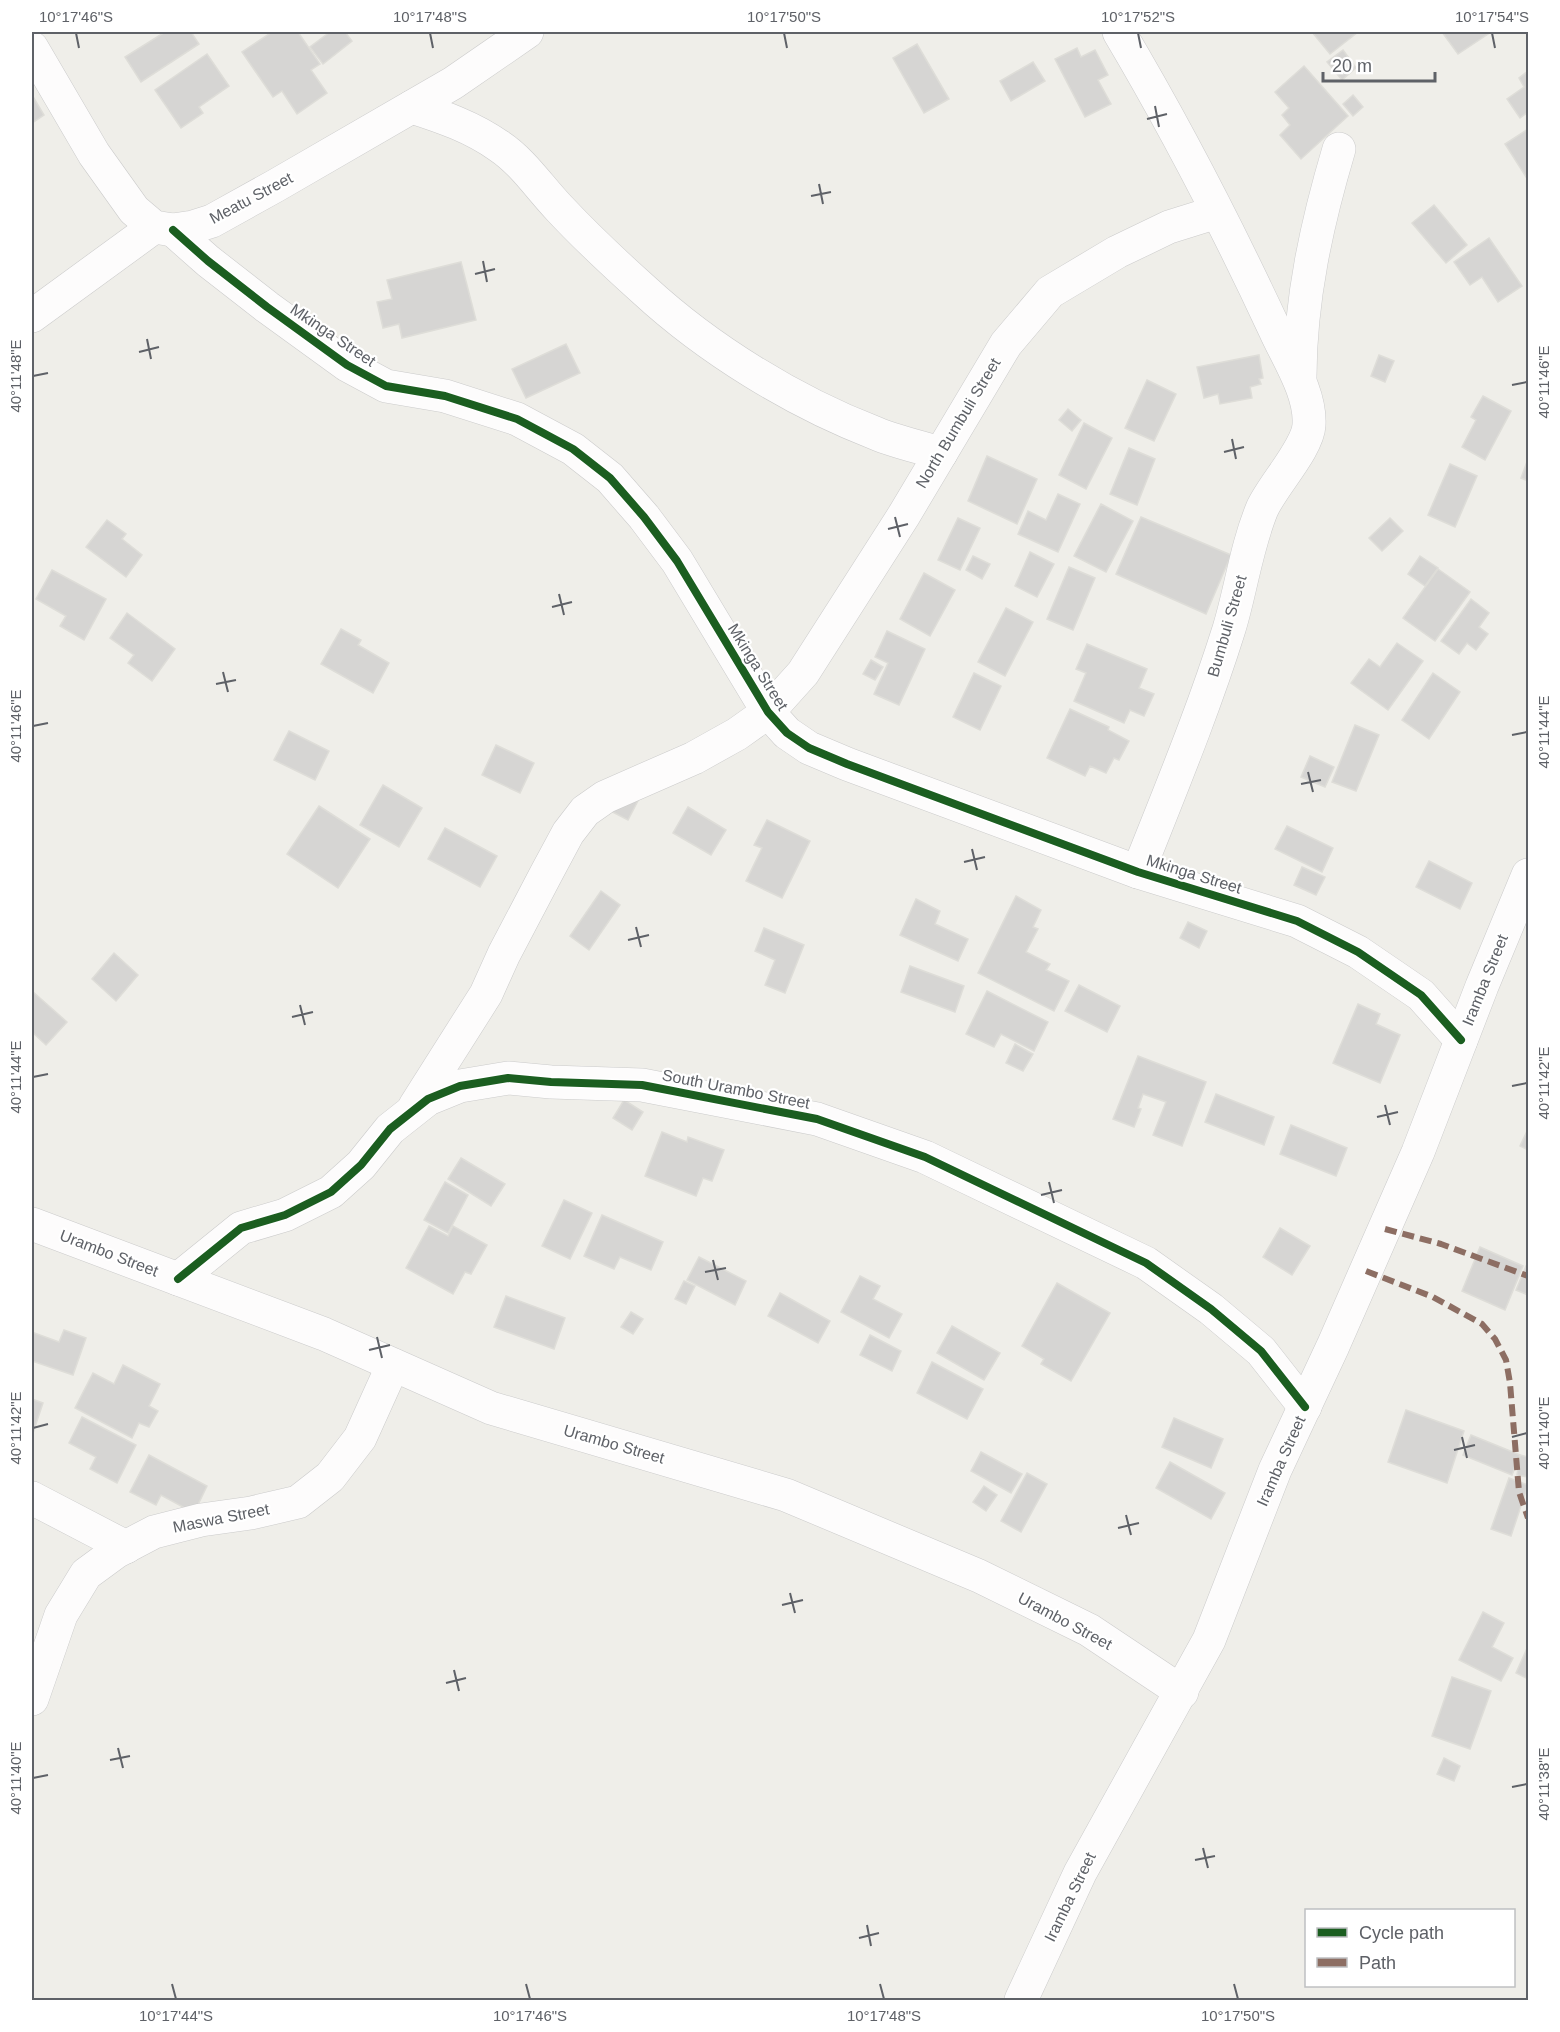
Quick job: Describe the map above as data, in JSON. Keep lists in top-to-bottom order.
{
  "streets": {
    "street": [
      "Meatu Street",
      "Mkinga Street",
      "North Bumbuli Street",
      "Bumbuli Street",
      "Iramba Street",
      "South Urambo Street",
      "Urambo Street",
      "Maswa Street"
    ]
  },
  "crossings": [
    ["Meatu Street", "Mkinga Street"],
    ["Mkinga Street", "North Bumbuli Street"],
    ["Mkinga Street", "Bumbuli Street"],
    ["Mkinga Street", "Iramba Street"],
    ["North Bumbuli Street", "Bumbuli Street"],
    ["North Bumbuli Street", "South Urambo Street"],
    ["Iramba Street", "South Urambo Street"],
    ["Iramba Street", "Urambo Street"],
    ["South Urambo Street", "Urambo Street"],
    ["Urambo Street", "Maswa Street"]
  ],
  "legend": ["Cycle path", "Path"],
  "scale_bar": "20 m",
  "coordinates": [
    "10°17'46\"S",
    "10°17'48\"S",
    "10°17'50\"S",
    "10°17'52\"S",
    "10°17'54\"S",
    "40°11'48\"E",
    "40°11'46\"E",
    "40°11'44\"E",
    "40°11'42\"E",
    "40°11'40\"E",
    "40°11'38\"E",
    "10°17'44\"S"
  ]
}
